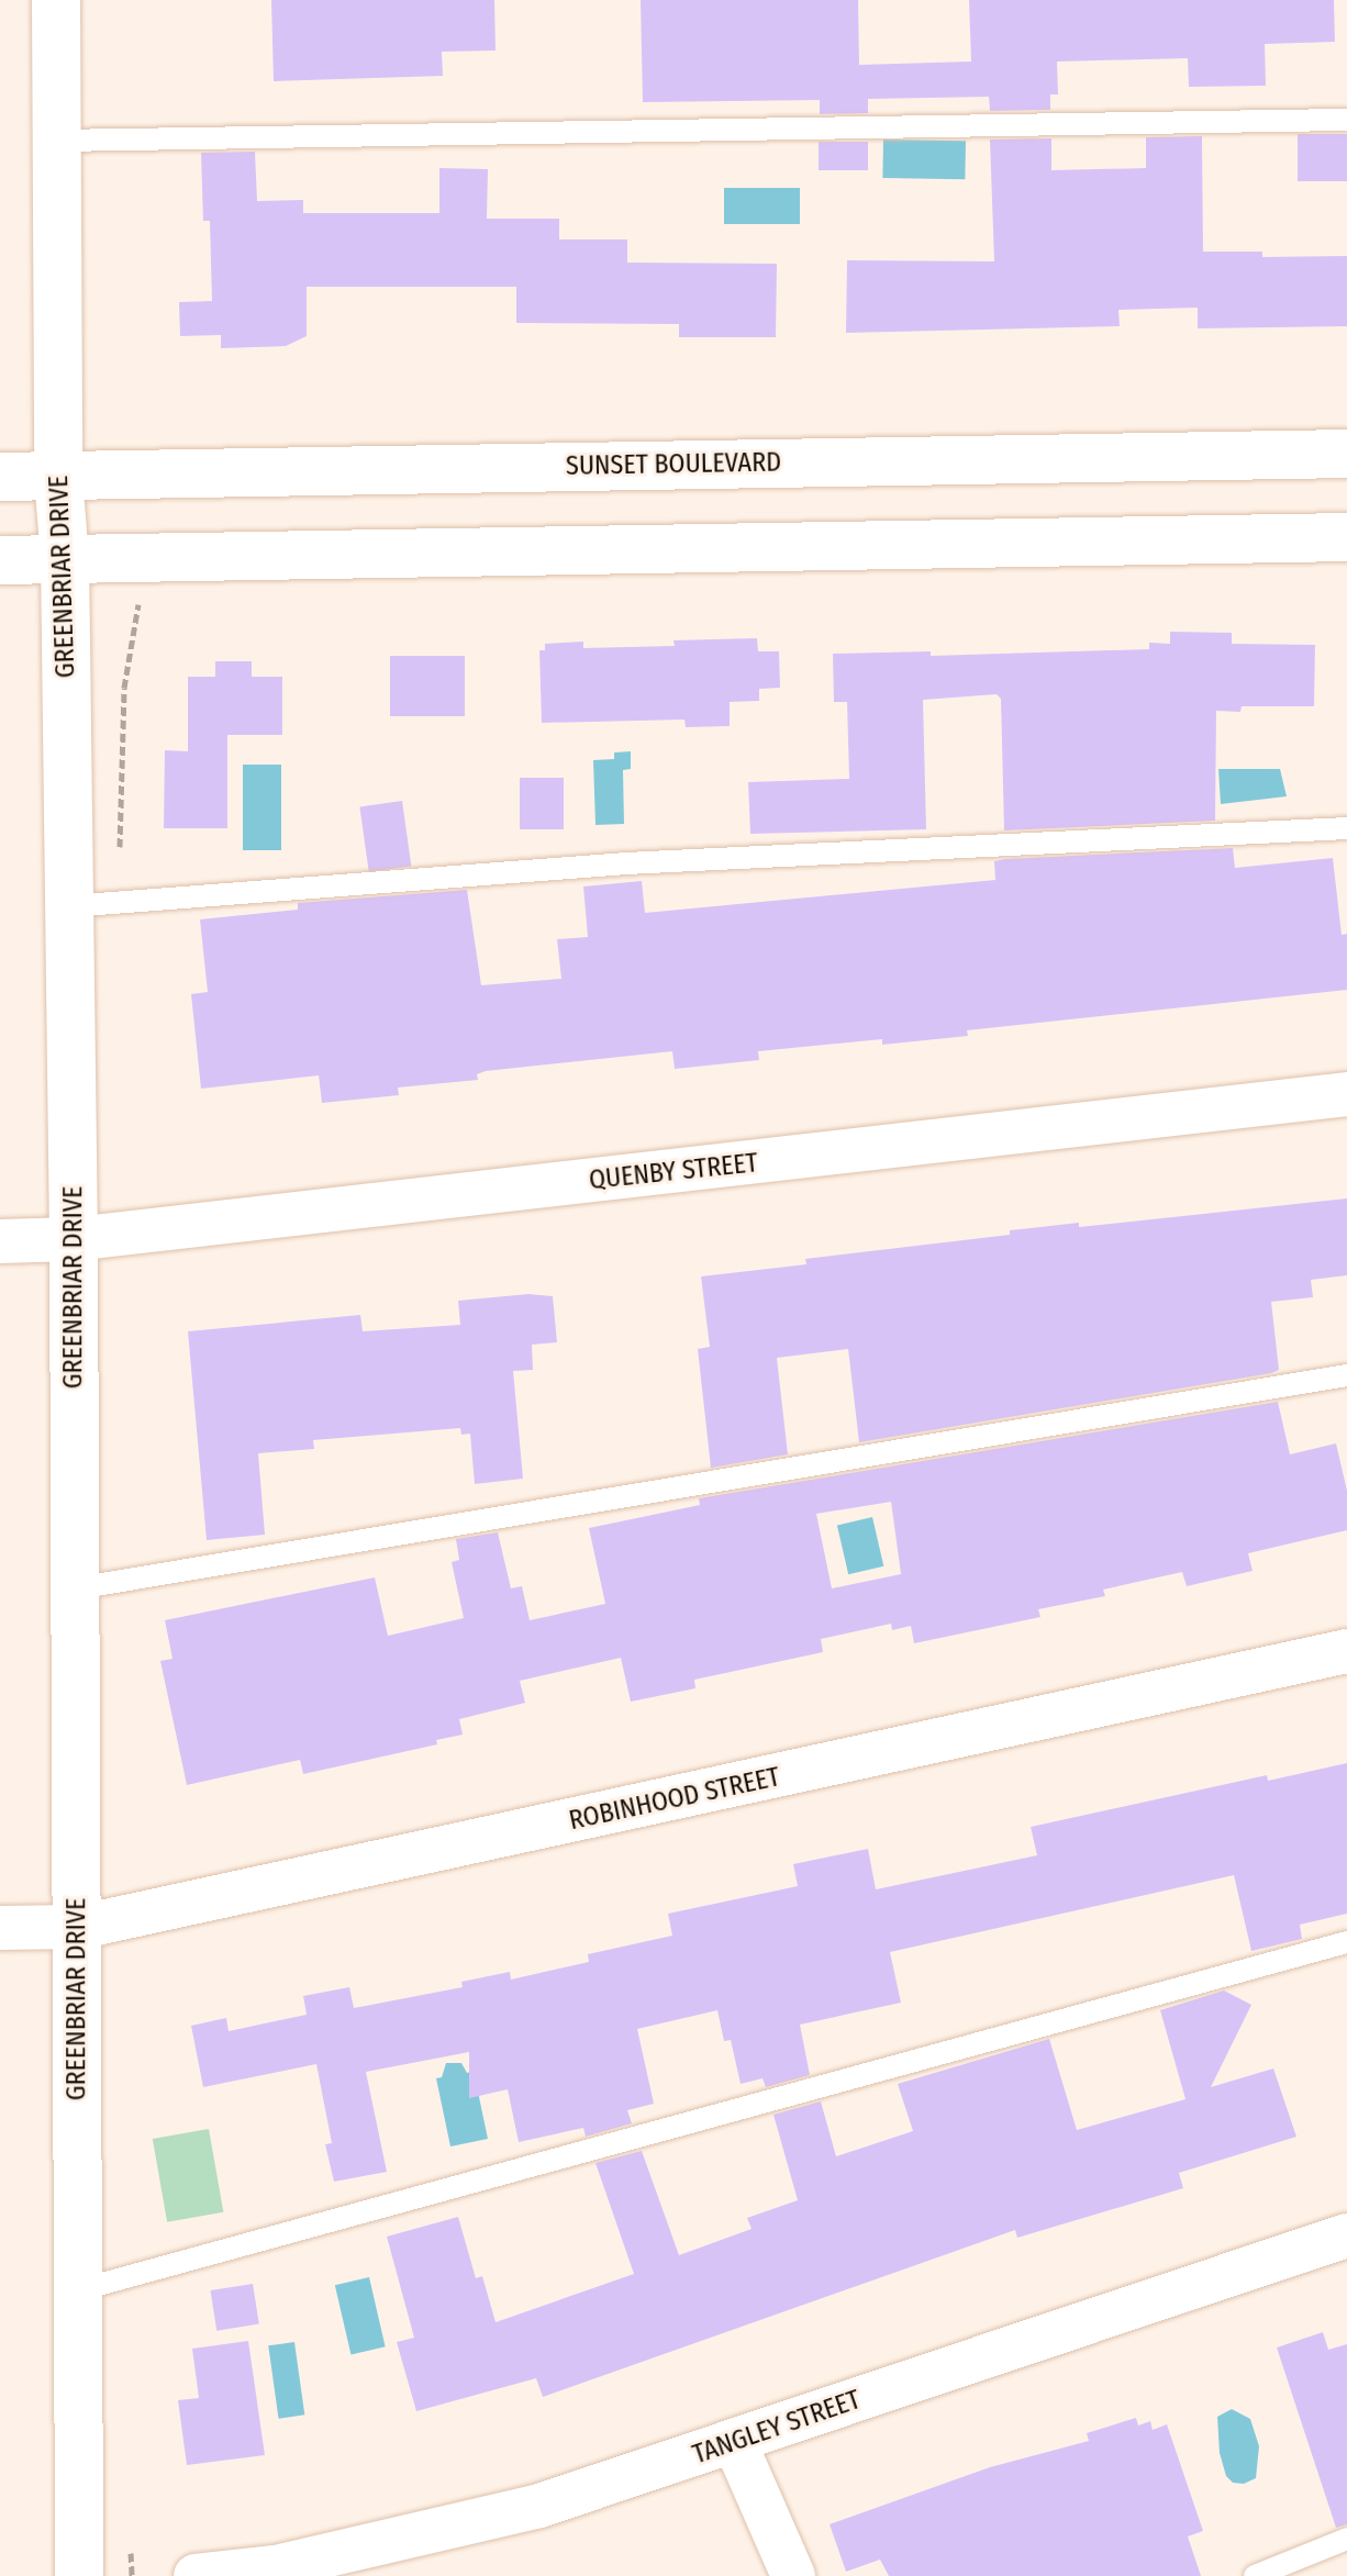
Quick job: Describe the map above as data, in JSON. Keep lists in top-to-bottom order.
{
  "streets": {
    "street": [
      "SUNSET BOULEVARD",
      "GREENBRIAR DRIVE",
      "QUENBY STREET",
      "ROBINHOOD STREET",
      "TANGLEY STREET"
    ]
  },
  "crossings": [
    ["SUNSET BOULEVARD", "GREENBRIAR DRIVE"],
    ["GREENBRIAR DRIVE", "QUENBY STREET"],
    ["GREENBRIAR DRIVE", "ROBINHOOD STREET"]
  ]
}
